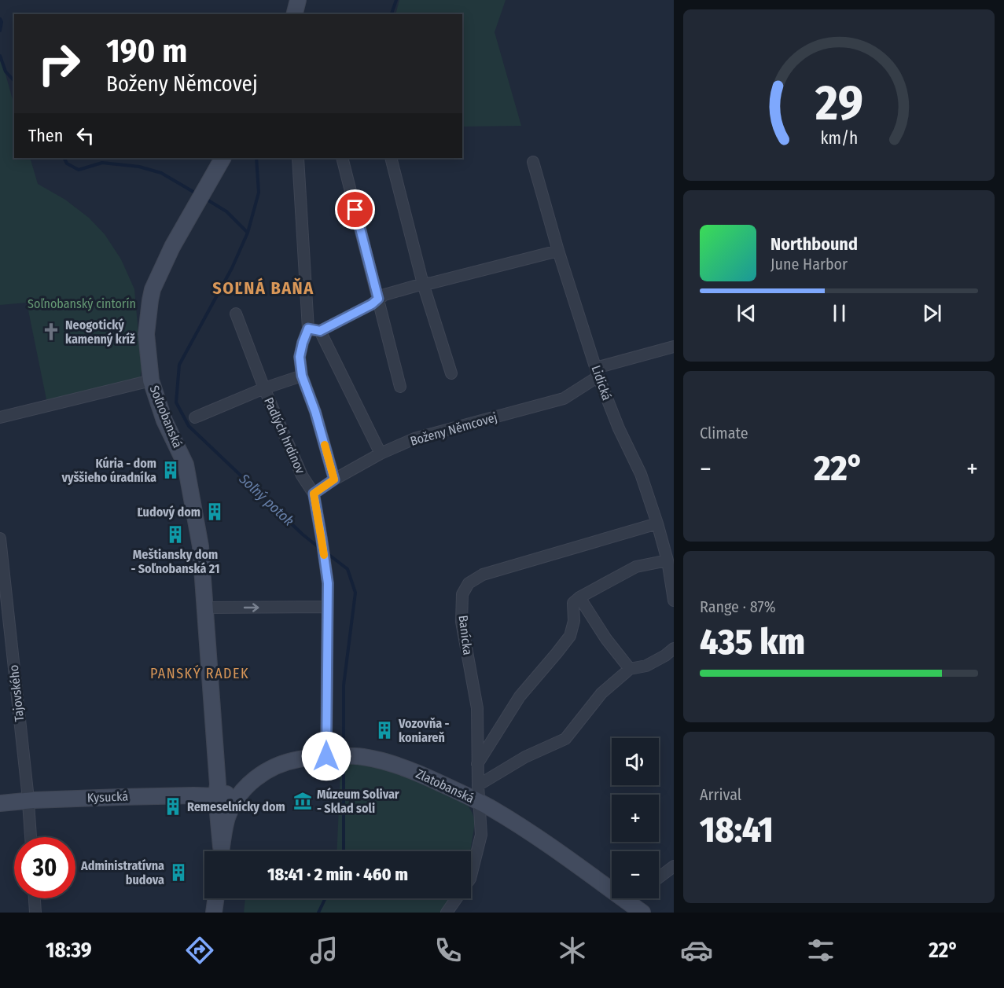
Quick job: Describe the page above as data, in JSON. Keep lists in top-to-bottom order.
{
  "streets": {
    "street": [
      "Lidická",
      "Soľnobanská",
      "Boženy Němcovej",
      "Padlých hrdinov",
      "Banícka",
      "Tajovského",
      "Zlatobanská",
      "Kysucká"
    ]
  },
  "crossings": [
    ["Lidická", "Boženy Němcovej"],
    ["Lidická", "Banícka"],
    ["Soľnobanská", "Kysucká"],
    ["Boženy Němcovej", "Padlých hrdinov"],
    ["Padlých hrdinov", "Zlatobanská"],
    ["Banícka", "Zlatobanská"],
    ["Tajovského", "Kysucká"]
  ],
  "districts": ["SOĽNÁ BAŇA", "PANSKÝ RADEK"],
  "water": ["Soľný potok"],
  "parks": ["Soľnobanský cintorín"],
  "places": {
    "church": ["Neogotický kamenný kríž"],
    "building": [
      "Kúria - dom vyššieho úradníka",
      "Ľudový dom",
      "Meštiansky dom - Soľnobanská 21",
      "Vozovňa - koniareň",
      "Remeselnícky dom",
      "Administratívna budova"
    ],
    "museum": ["Múzeum Solivar - Sklad soli"]
  },
  "page": {
    "turn": ["190 m", "Boženy Němcovej"],
    "then": "Then",
    "song": ["Northbound", "June Harbor"],
    "tile": [
      "Climate",
      ["Range · 87%", "435 km"],
      ["Arrival", "18:41"]
    ],
    "heat": ["−", "22°", "+"],
    "map_buttons": ["+", "−"],
    "limit": "30",
    "trip": "18:41 · 2 min · 460 m",
    "tabs": ["18:39", "22°"],
    "gauge": ["29", "km/h"]
  }
}
